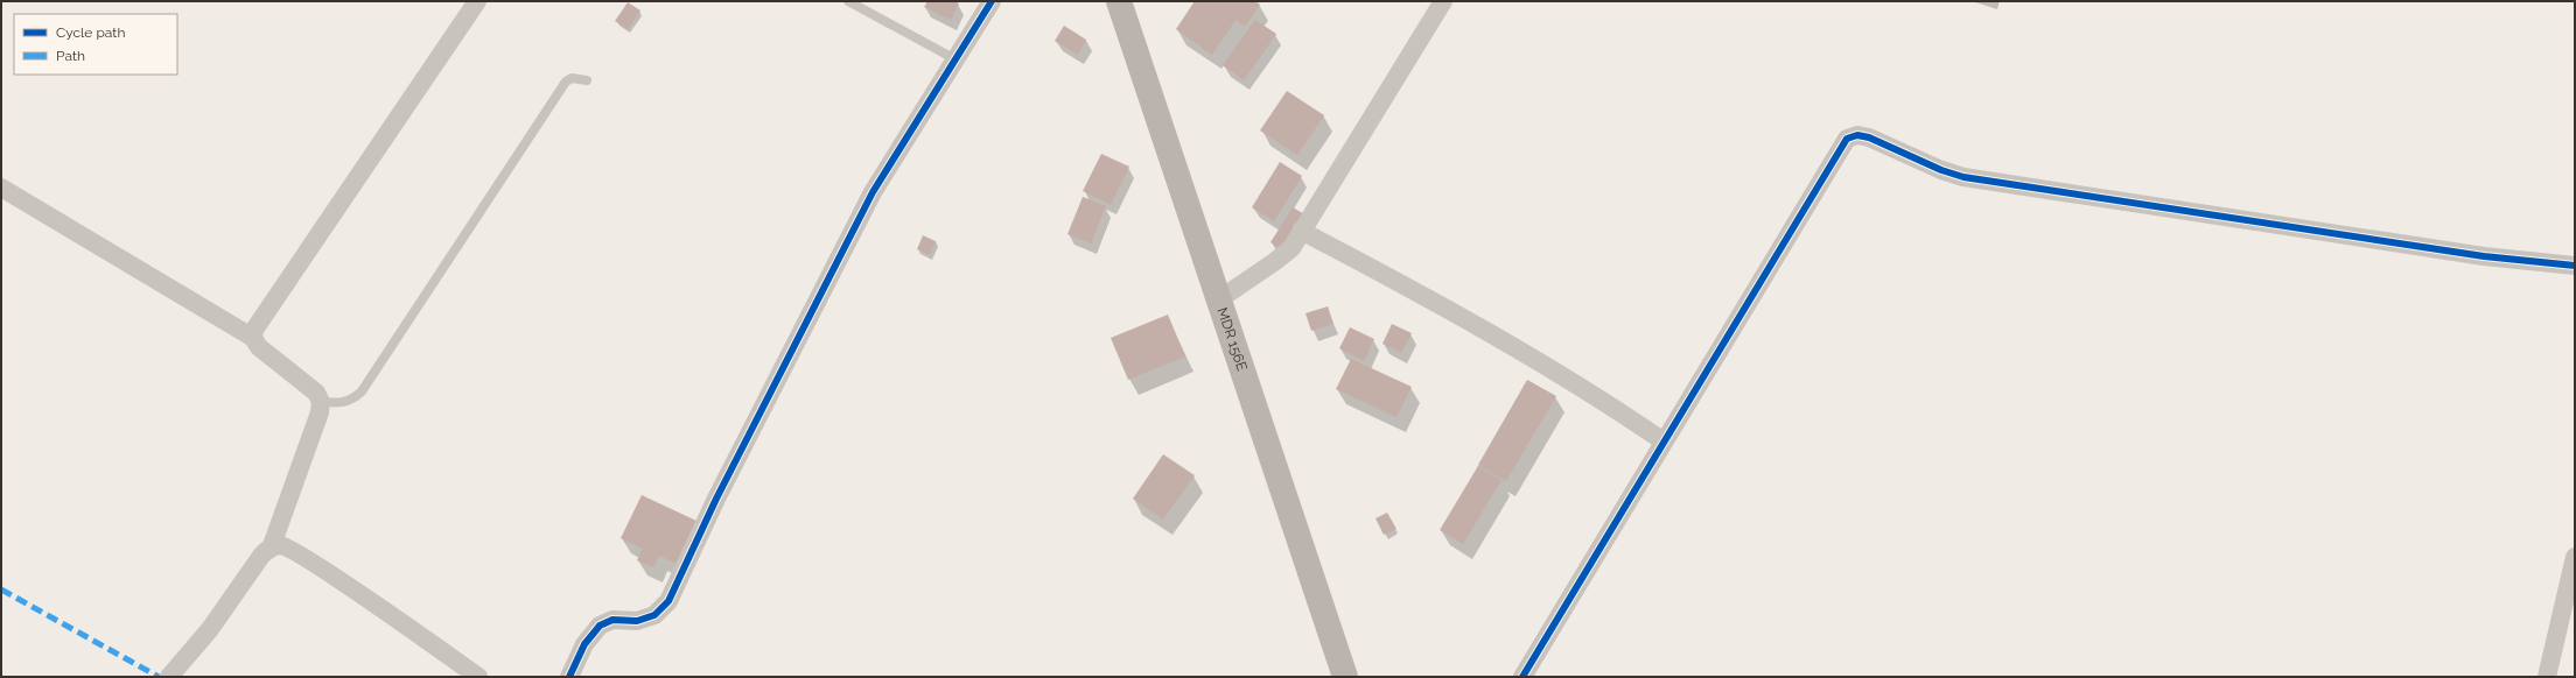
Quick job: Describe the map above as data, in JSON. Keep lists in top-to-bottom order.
{
  "streets": {
    "main road": ["MDR 156E"]
  },
  "legend": ["Cycle path", "Path"]
}
